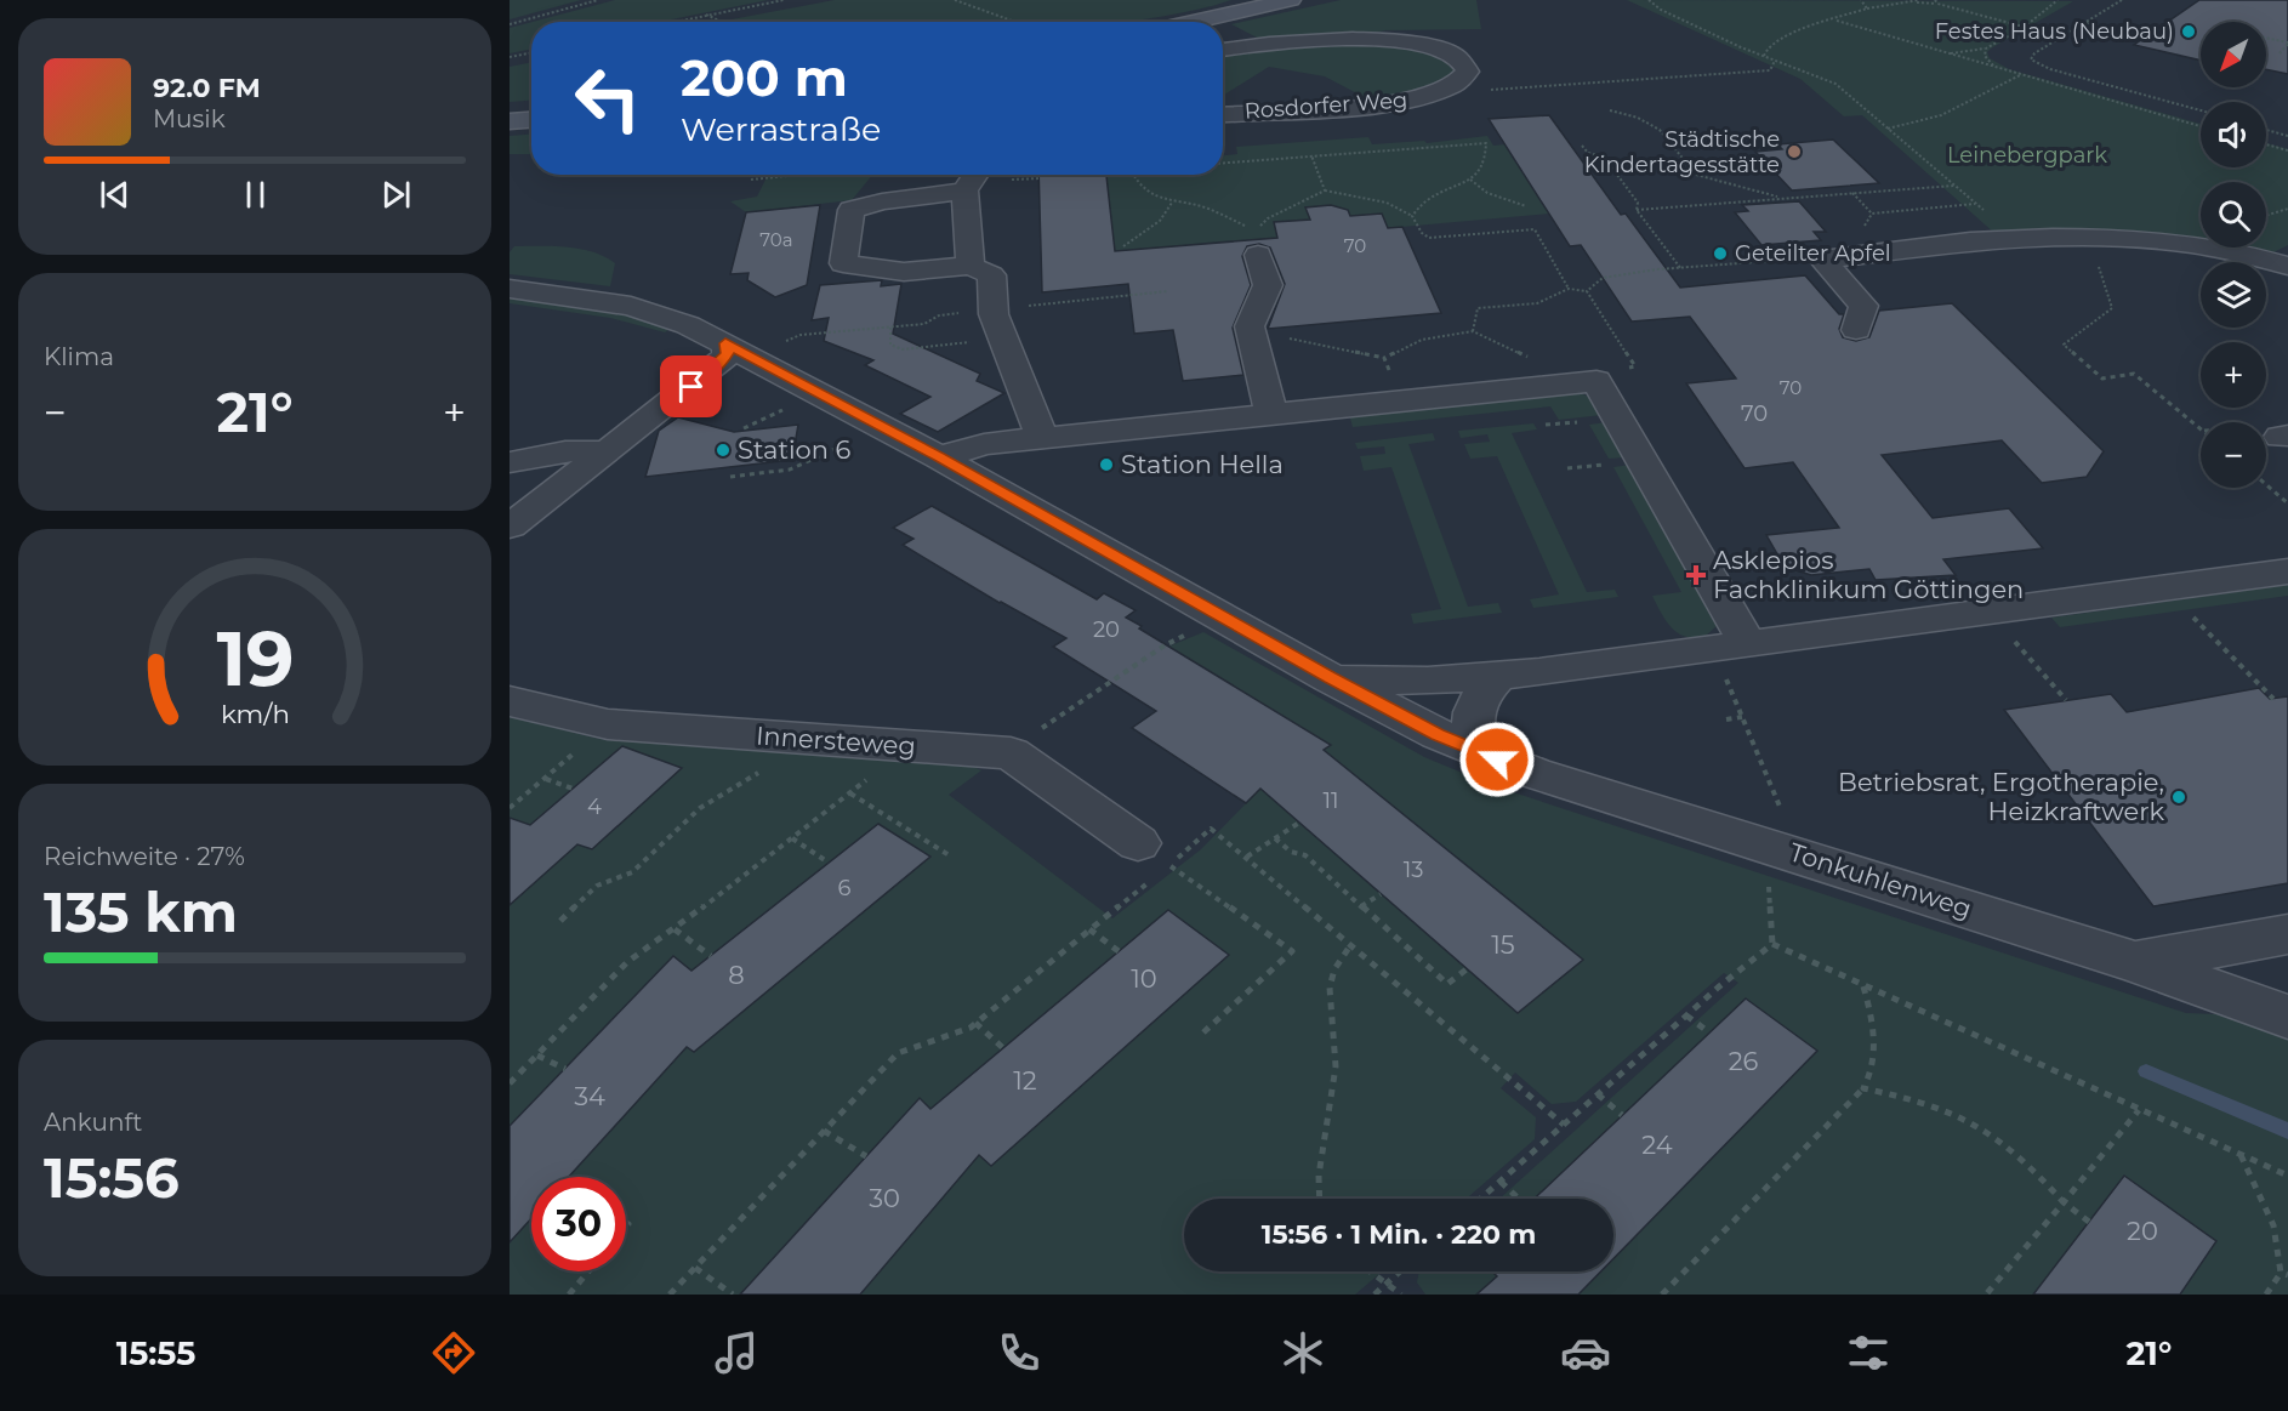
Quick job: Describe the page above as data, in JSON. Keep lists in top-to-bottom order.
{
  "streets": {
    "street": ["Rosdorfer Weg", "Innersteweg", "Tonkuhlenweg"]
  },
  "parks": ["Leinebergpark"],
  "places": {
    "other": [
      "Festes Haus (Neubau)",
      "Städtische Kindertagesstätte",
      "Geteilter Apfel",
      "Station 6",
      "Station Hella",
      "Betriebsrat, Ergotherapie, Heizkraftwerk"
    ],
    "health": ["Asklepios Fachklinikum Göttingen"]
  },
  "house_numbers": [
    "70a",
    "70",
    "70",
    "70",
    "20",
    "11",
    "4",
    "13",
    "6",
    "15",
    "8",
    "10",
    "26",
    "12",
    "34",
    "24",
    "30",
    "20"
  ],
  "north": "bottom left",
  "page": {
    "map_buttons": ["+", "−"],
    "turn": ["200 m", "Werrastraße"],
    "song": ["92.0 FM", "Musik"],
    "tile": [
      "Klima",
      ["Reichweite · 27%", "135 km"],
      ["Ankunft", "15:56"]
    ],
    "heat": ["−", "21°", "+"],
    "limit": "30",
    "trip": "15:56 · 1 Min. · 220 m",
    "tabs": ["15:55", "21°"],
    "gauge": ["19", "km/h"]
  }
}
